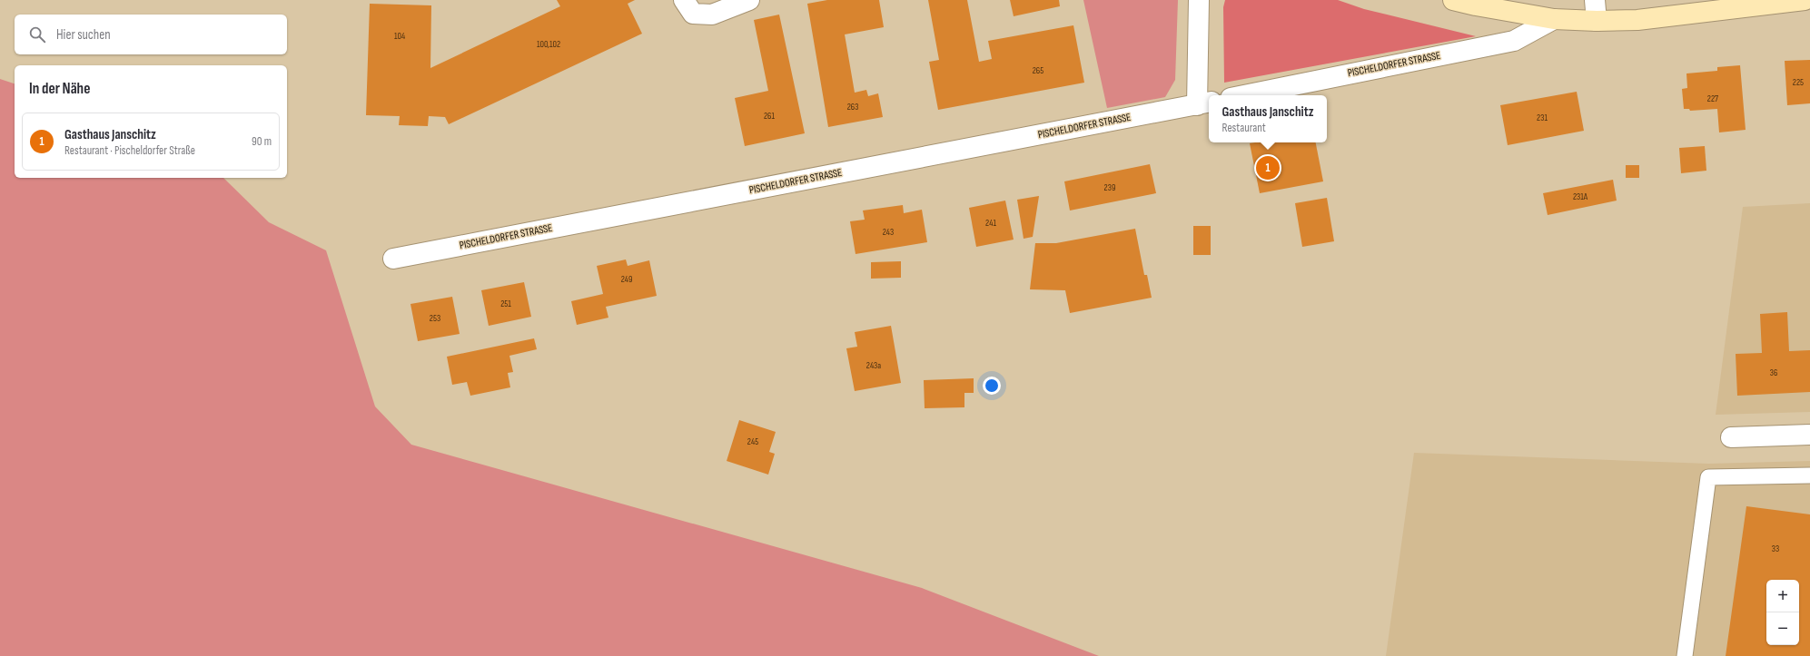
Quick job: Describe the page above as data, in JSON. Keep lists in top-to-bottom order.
{
  "streets": {
    "street": ["PISCHELDORFER STRASSE"]
  },
  "house_numbers": [
    "104",
    "100,102",
    "265",
    "225",
    "227",
    "263",
    "261",
    "231",
    "239",
    "231A",
    "241",
    "243",
    "249",
    "251",
    "253",
    "243a",
    "36",
    "245",
    "33"
  ],
  "page": {
    "search": "Hier suchen",
    "heading": "In der Nähe",
    "popup": ["Gasthaus Janschitz", "Restaurant"],
    "list": [
      {
        "mark": "1",
        "name": "Gasthaus Janschitz",
        "note": "Restaurant · Pischeldorfer Straße",
        "value": "90 m"
      }
    ],
    "pins": "1",
    "map_buttons": ["+", "−"]
  }
}
